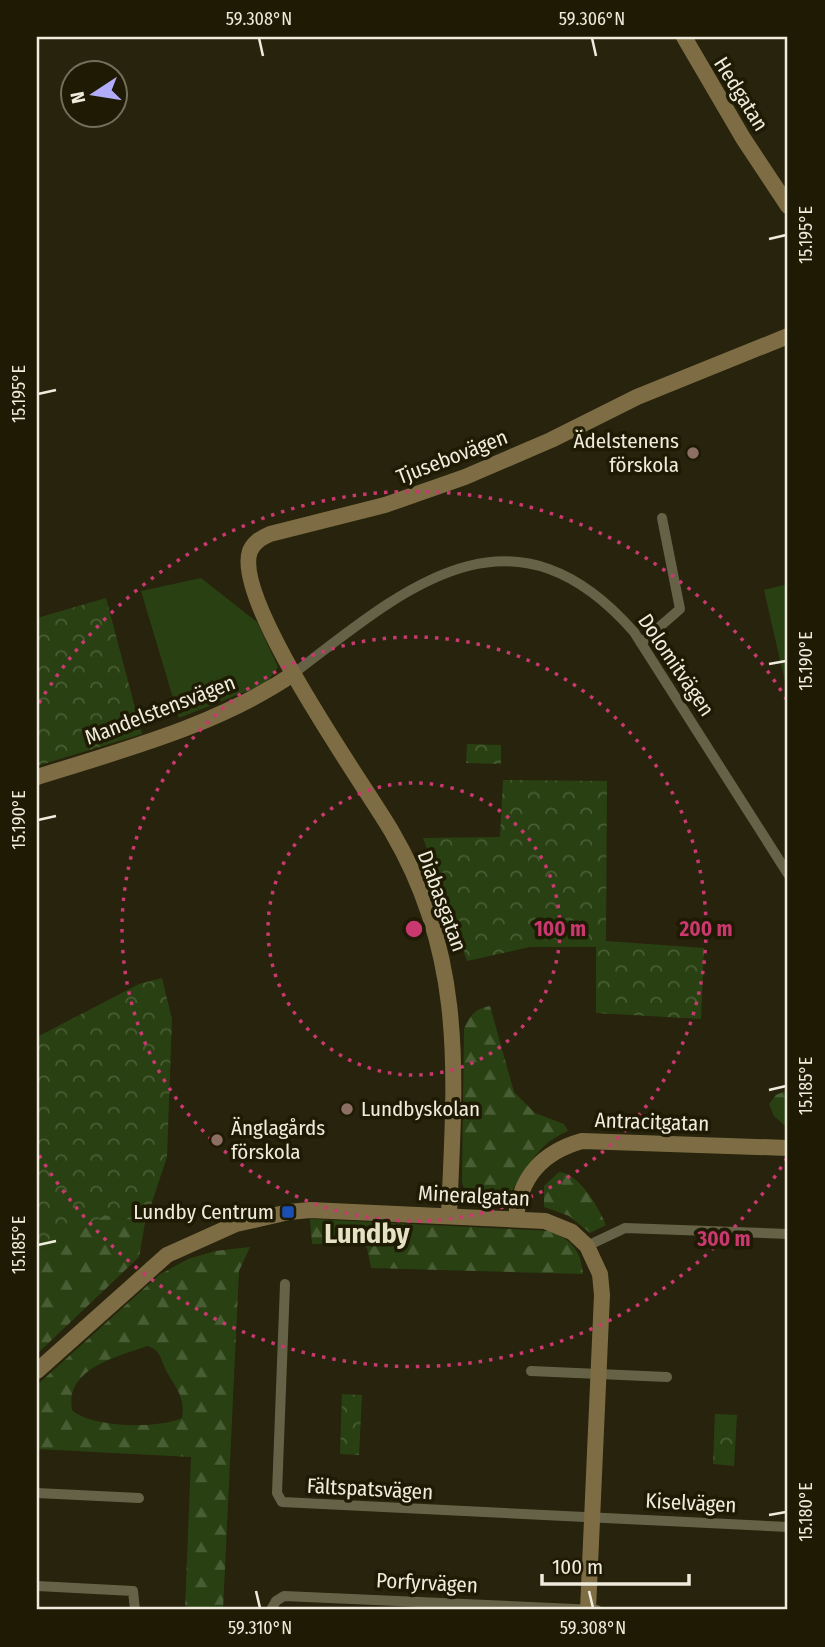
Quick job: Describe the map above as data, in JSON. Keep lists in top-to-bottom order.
{
  "streets": {
    "street": [
      "Hedgatan",
      "Tjusebovägen",
      "Dolomitvägen",
      "Mandelstensvägen",
      "Diabasgatan",
      "Antracitgatan",
      "Mineralgatan",
      "Fältspatsvägen",
      "Kiselvägen",
      "Porfyrvägen"
    ]
  },
  "crossings": [
    ["Tjusebovägen", "Dolomitvägen"],
    ["Tjusebovägen", "Mandelstensvägen"],
    ["Tjusebovägen", "Diabasgatan"],
    ["Dolomitvägen", "Mandelstensvägen"],
    ["Dolomitvägen", "Diabasgatan"],
    ["Mandelstensvägen", "Diabasgatan"],
    ["Diabasgatan", "Mineralgatan"],
    ["Antracitgatan", "Mineralgatan"],
    ["Fältspatsvägen", "Kiselvägen"]
  ],
  "districts": ["Lundby"],
  "places": {
    "other": ["Ädelstenens förskola", "Lundbyskolan", "Änglagårds förskola"],
    "transit": ["Lundby Centrum"]
  },
  "scale_bar": "100 m",
  "north": "left",
  "coordinates": [
    "59.308°N",
    "59.306°N",
    "15.195°E",
    "15.190°E",
    "15.185°E",
    "15.180°E",
    "59.310°N"
  ],
  "rings": ["100 m", "200 m", "300 m"]
}
